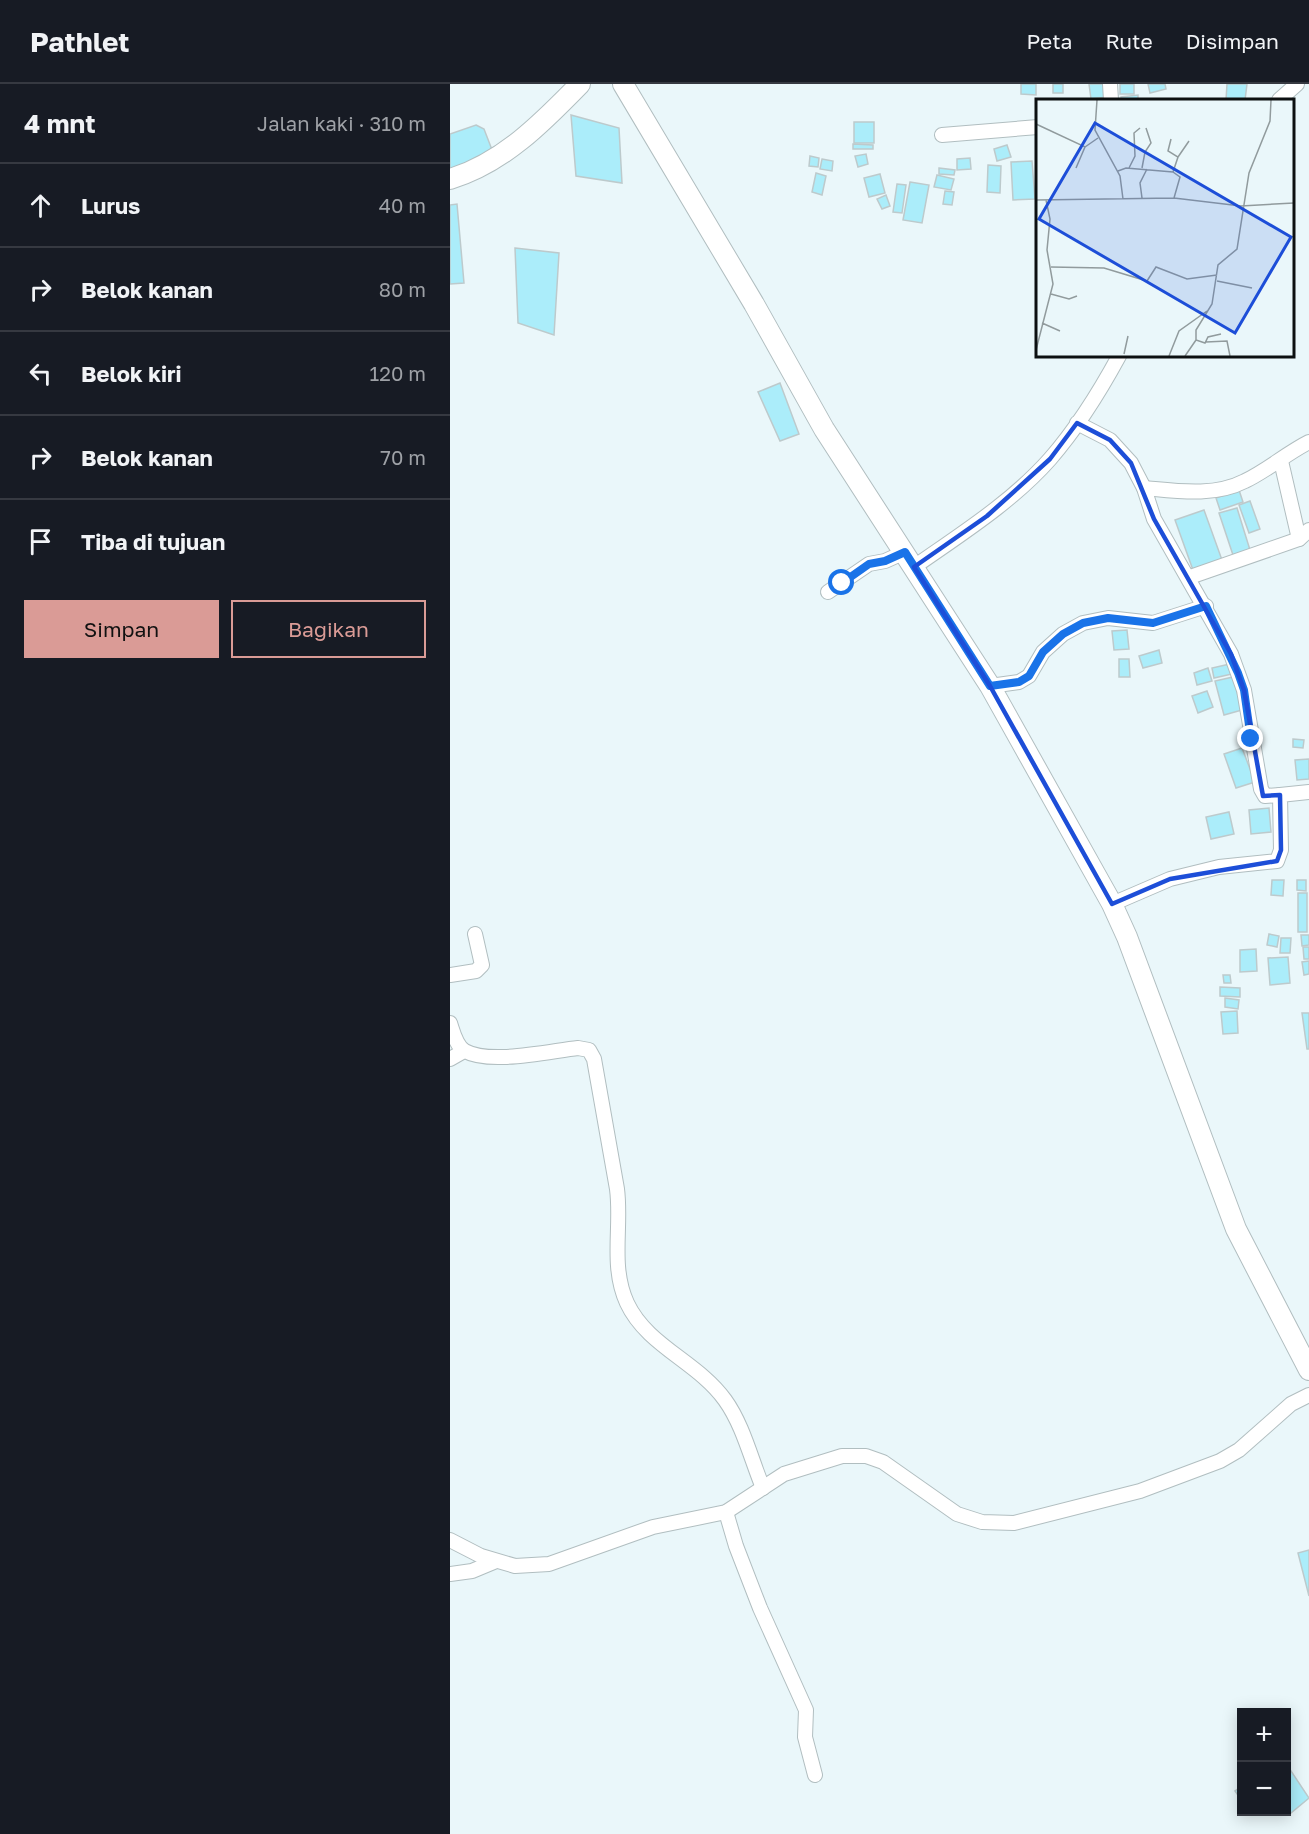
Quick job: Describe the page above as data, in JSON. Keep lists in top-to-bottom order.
{
  "page": {
    "header": "Pathlet",
    "nav": ["Peta", "Rute", "Disimpan"],
    "heading": ["4 mnt", "Jalan kaki · 310 m"],
    "list": [
      ["Lurus", "40 m"],
      ["Belok kanan", "80 m"],
      ["Belok kiri", "120 m"],
      ["Belok kanan", "70 m"],
      "Tiba di tujuan"
    ],
    "buttons": ["Simpan", "Bagikan"],
    "map_buttons": ["+", "−"]
  }
}
